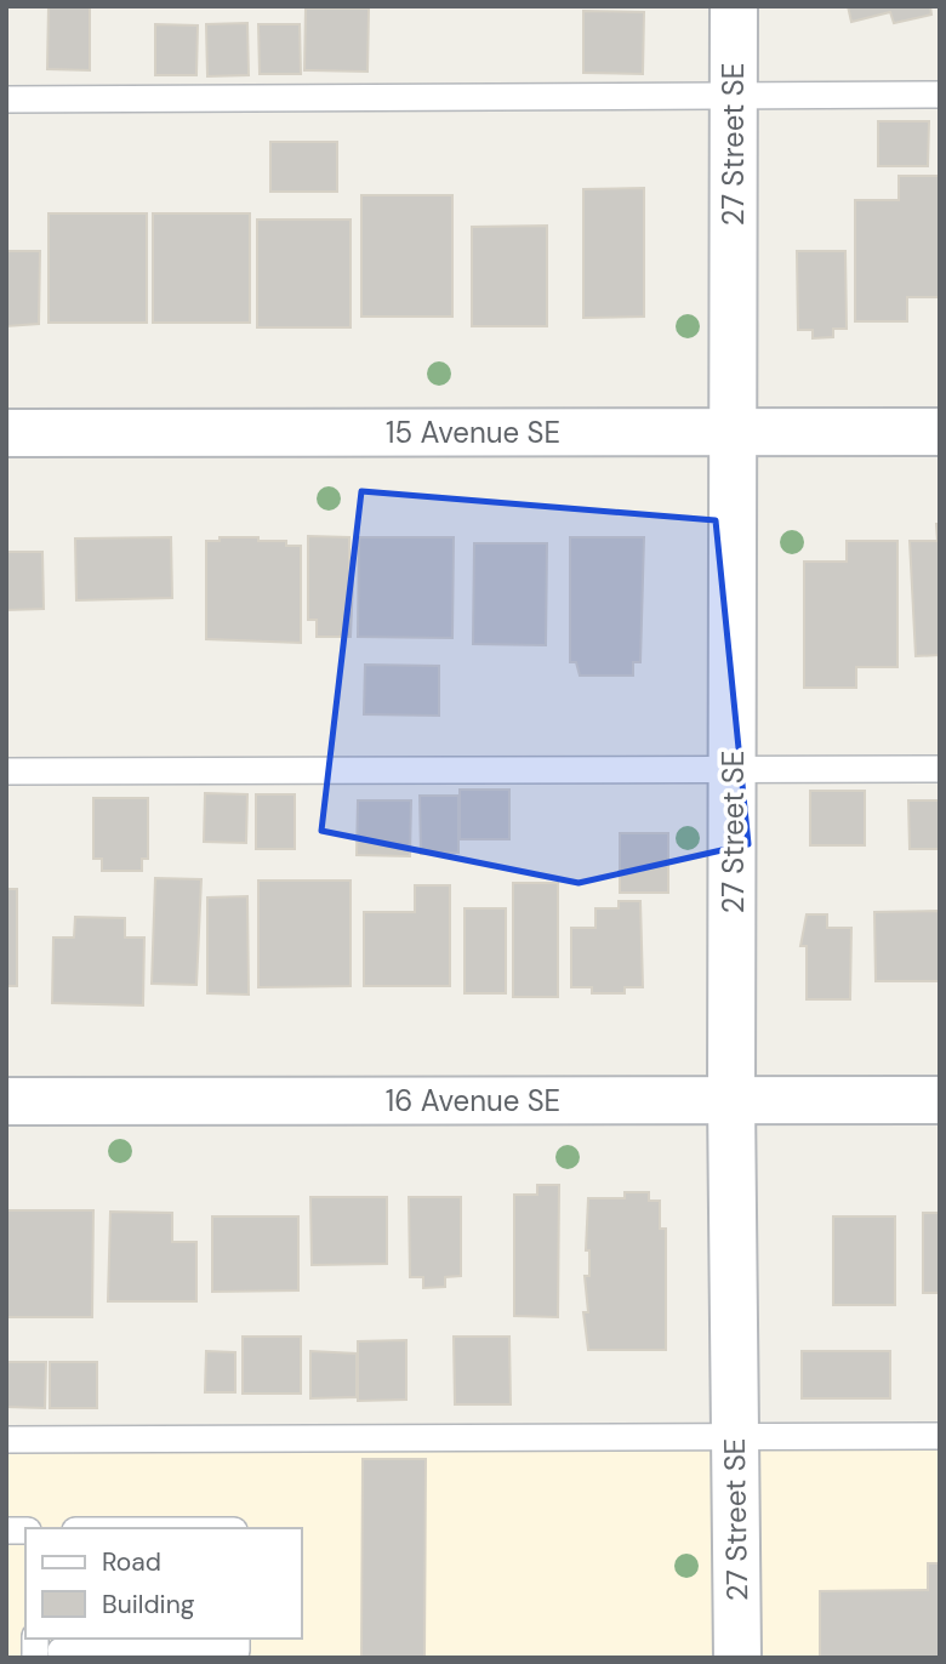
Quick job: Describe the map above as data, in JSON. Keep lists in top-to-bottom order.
{
  "streets": {
    "street": ["27 Street SE", "15 Avenue SE", "16 Avenue SE"]
  },
  "crossings": [
    ["27 Street SE", "15 Avenue SE"],
    ["27 Street SE", "16 Avenue SE"]
  ],
  "legend": ["Road", "Building"]
}
